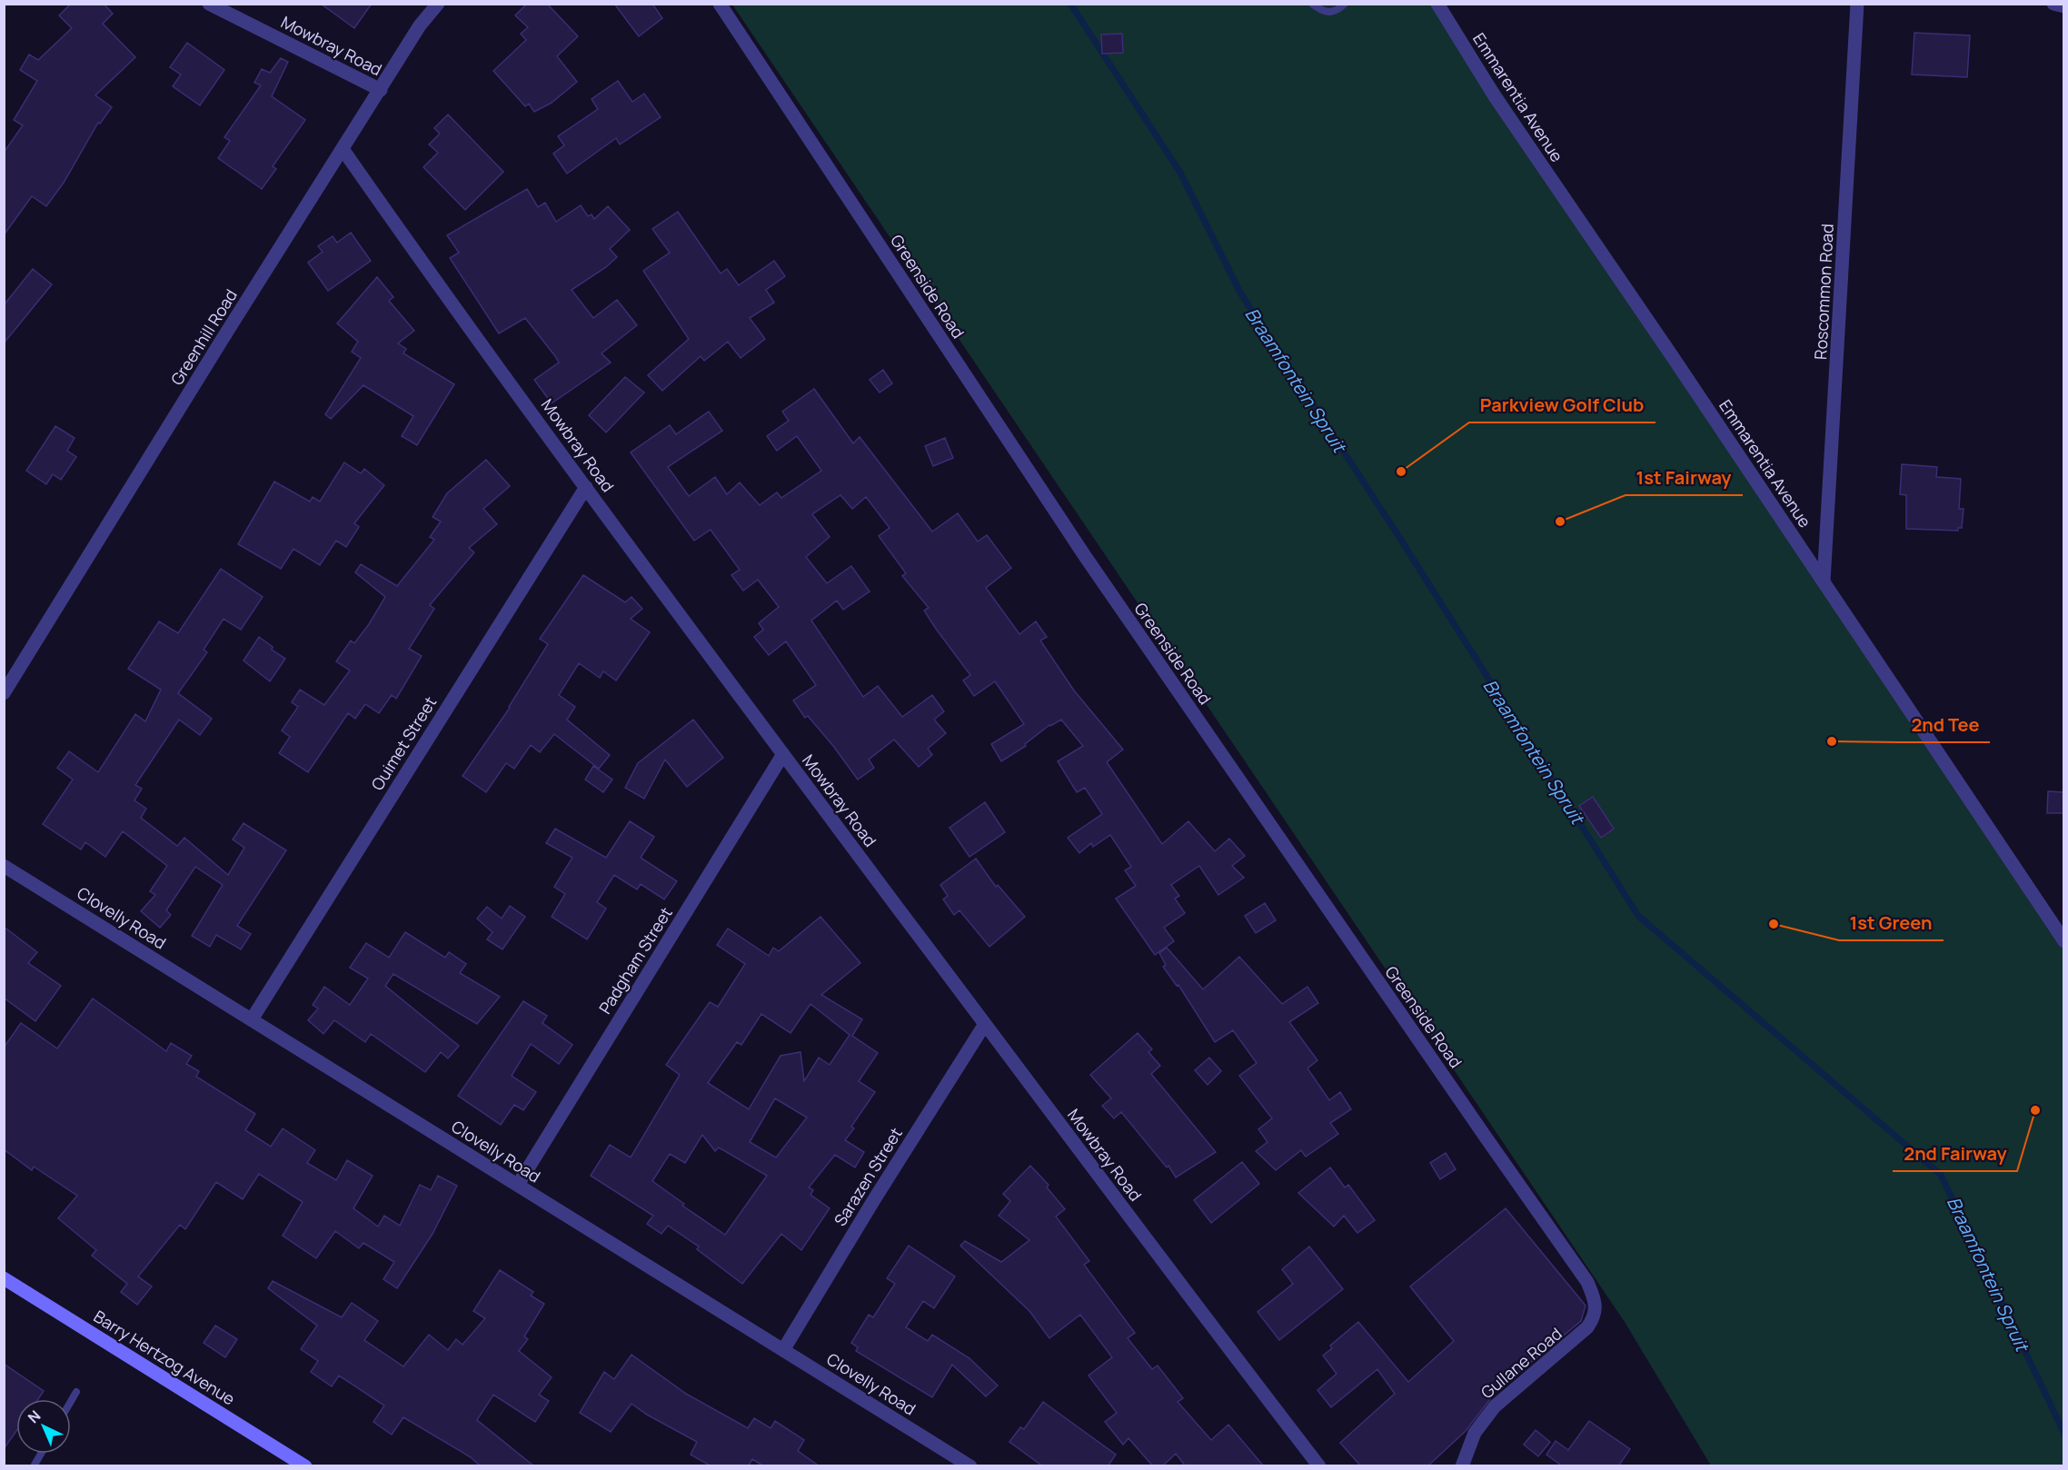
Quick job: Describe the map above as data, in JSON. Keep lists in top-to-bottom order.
{
  "streets": {
    "main road": ["Barry Hertzog Avenue"],
    "street": [
      "Mowbray Road",
      "Emmarentia Avenue",
      "Greenside Road",
      "Roscommon Road",
      "Greenhill Road",
      "Ouimet Street",
      "Clovelly Road",
      "Padgham Street",
      "Sarazen Street",
      "Gullane Road"
    ]
  },
  "crossings": [
    ["Mowbray Road", "Greenhill Road"],
    ["Mowbray Road", "Ouimet Street"],
    ["Mowbray Road", "Padgham Street"],
    ["Mowbray Road", "Sarazen Street"],
    ["Emmarentia Avenue", "Roscommon Road"],
    ["Greenside Road", "Gullane Road"],
    ["Ouimet Street", "Clovelly Road"],
    ["Clovelly Road", "Padgham Street"],
    ["Clovelly Road", "Sarazen Street"]
  ],
  "water": ["Braamfontein Spruit"],
  "places": [
    "Parkview Golf Club",
    "1st Fairway",
    "2nd Tee",
    "1st Green",
    "2nd Fairway"
  ],
  "north": "top left"
}
